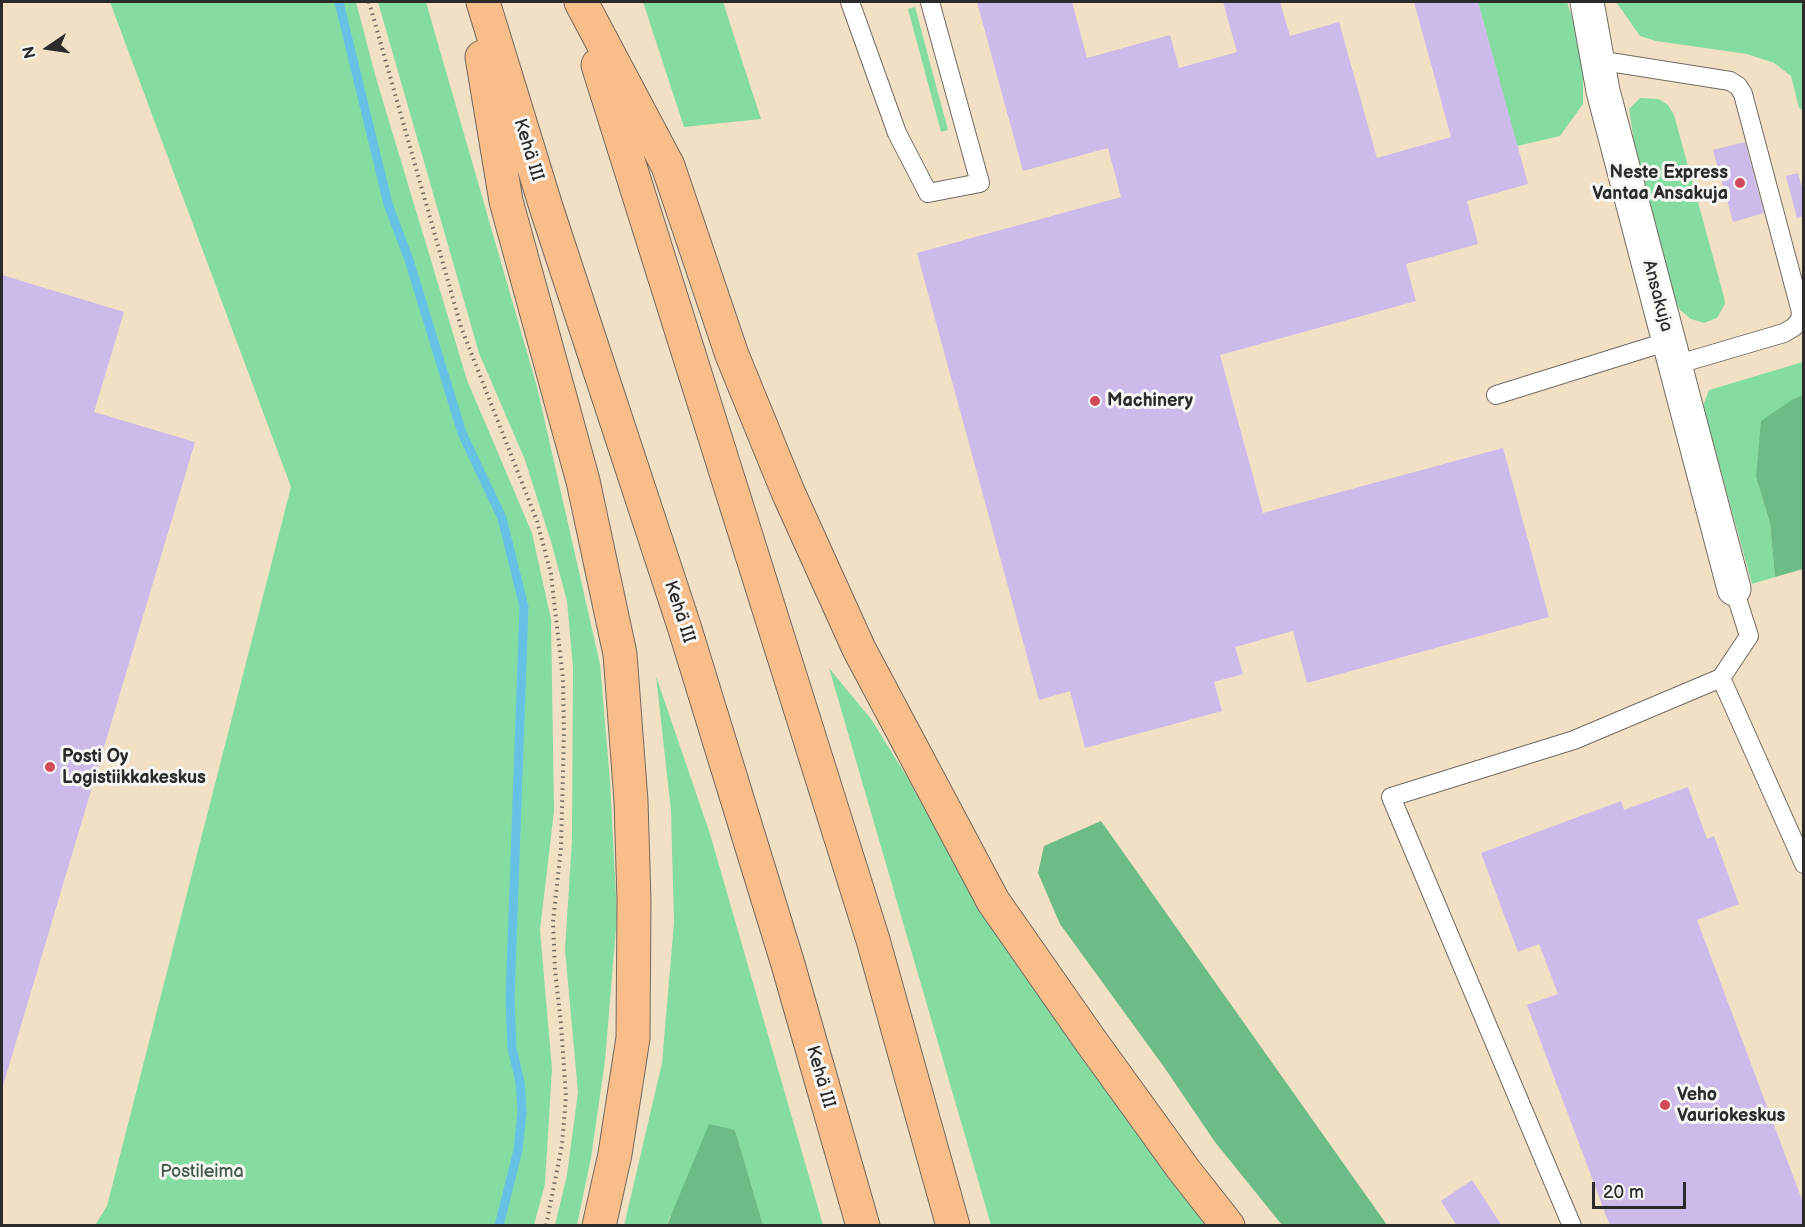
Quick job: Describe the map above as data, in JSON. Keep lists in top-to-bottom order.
{
  "streets": {
    "highway": ["Kehä III"],
    "street": ["Ansakuja"]
  },
  "parks": ["Postileima"],
  "places": [
    "Neste Express Vantaa Ansakuja",
    "Machinery",
    "Posti Oy Logistiikkakeskus",
    "Veho Vauriokeskus"
  ],
  "scale_bar": "20 m",
  "north": "left"
}
